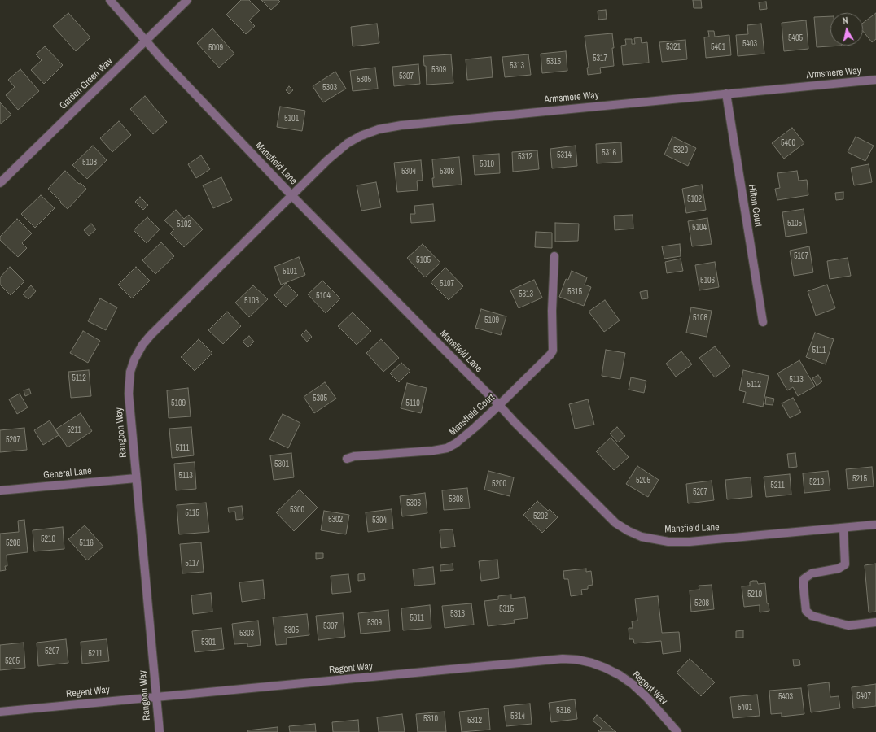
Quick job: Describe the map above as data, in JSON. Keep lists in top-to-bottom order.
{
  "streets": {
    "street": [
      "Armsmere Way",
      "Garden Green Way",
      "Mansfield Lane",
      "Hilton Court",
      "Mansfield Court",
      "Rangoon Way",
      "General Lane",
      "Regent Way"
    ]
  },
  "crossings": [
    ["Armsmere Way", "Mansfield Lane"],
    ["Armsmere Way", "Hilton Court"],
    ["Armsmere Way", "Rangoon Way"],
    ["Garden Green Way", "Mansfield Lane"],
    ["Mansfield Lane", "Mansfield Court"],
    ["Mansfield Lane", "Rangoon Way"],
    ["Rangoon Way", "General Lane"],
    ["Rangoon Way", "Regent Way"]
  ],
  "house_numbers": [
    "5405",
    "5403",
    "5321",
    "5401",
    "5009",
    "5317",
    "5315",
    "5313",
    "5309",
    "5307",
    "5305",
    "5303",
    "5101",
    "5400",
    "5320",
    "5316",
    "5314",
    "5312",
    "5108",
    "5310",
    "5304",
    "5308",
    "5102",
    "5105",
    "5102",
    "5104",
    "5107",
    "5105",
    "5101",
    "5106",
    "5107",
    "5315",
    "5313",
    "5104",
    "5103",
    "5108",
    "5109",
    "5111",
    "5112",
    "5113",
    "5112",
    "5305",
    "5109",
    "5110",
    "5211",
    "5207",
    "5111",
    "5301",
    "5113",
    "5215",
    "5205",
    "5213",
    "5200",
    "5211",
    "5207",
    "5308",
    "5306",
    "5300",
    "5115",
    "5202",
    "5302",
    "5304",
    "5210",
    "5208",
    "5116",
    "5117",
    "5210",
    "5208",
    "5315",
    "5313",
    "5311",
    "5309",
    "5307",
    "5305",
    "5303",
    "5301",
    "5207",
    "5211",
    "5205",
    "5407",
    "5403",
    "5401",
    "5316",
    "5314",
    "5310",
    "5312"
  ],
  "north": "top"
}
